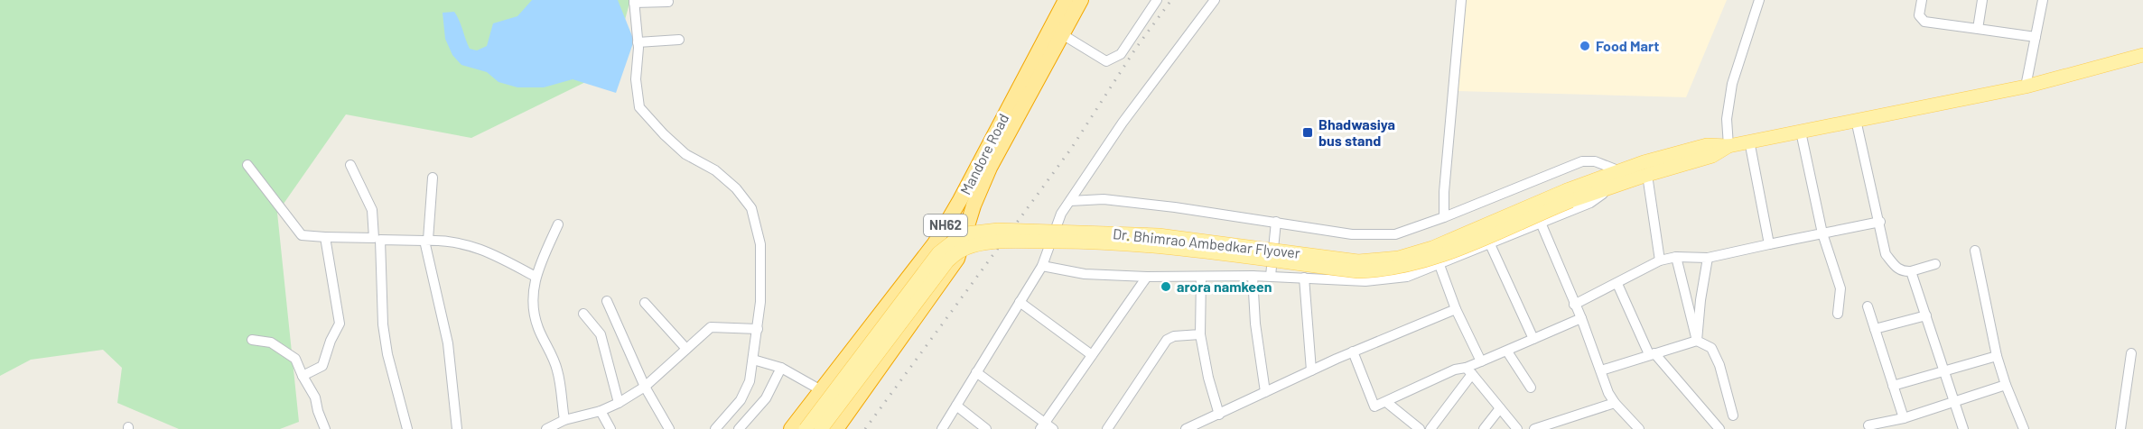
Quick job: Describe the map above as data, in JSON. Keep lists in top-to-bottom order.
{
  "streets": {
    "highway": ["Mandore Road", "NH62"],
    "main road": ["Dr. Bhimrao Ambedkar Flyover"]
  },
  "places": {
    "other": ["Food Mart", "arora namkeen"],
    "transit": ["Bhadwasiya bus stand"]
  }
}
